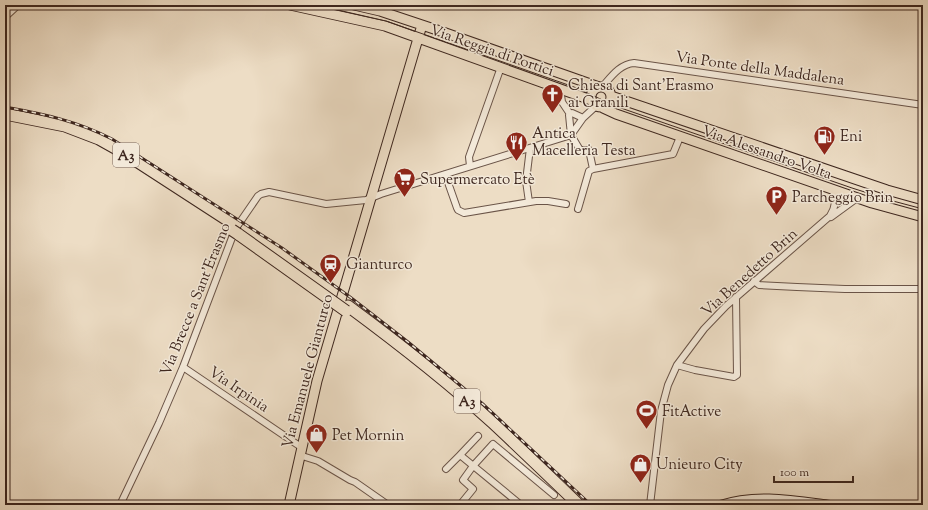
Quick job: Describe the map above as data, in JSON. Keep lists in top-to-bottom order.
{
  "streets": {
    "highway": ["A3"],
    "main road": ["Via Reggia di Portici", "Via Alessandro Volta", "Via Emanuele Gianturco"],
    "street": [
      "Via Ponte della Maddalena",
      "Via Benedetto Brin",
      "Via Brecce a Sant'Erasmo",
      "Via Irpinia"
    ]
  },
  "crossings": [
    ["Via Reggia di Portici", "Via Ponte della Maddalena"],
    ["Via Reggia di Portici", "Via Alessandro Volta"],
    ["Via Reggia di Portici", "Via Emanuele Gianturco"],
    ["Via Ponte della Maddalena", "Via Alessandro Volta"],
    ["Via Alessandro Volta", "Via Benedetto Brin"],
    ["Via Brecce a Sant'Erasmo", "Via Emanuele Gianturco"],
    ["Via Brecce a Sant'Erasmo", "Via Irpinia"],
    ["Via Emanuele Gianturco", "Via Irpinia"]
  ],
  "places": {
    "church": ["Chiesa di Sant'Erasmo ai Granili"],
    "fuel station": ["Eni"],
    "restaurant": ["Antica Macelleria Testa"],
    "supermarket": ["Supermercato Etè"],
    "parking": ["Parcheggio Brin"],
    "station": ["Gianturco"],
    "sports": ["FitActive"],
    "shop": ["Pet Mornin", "Unieuro City"]
  },
  "scale_bar": "100 m"
}
